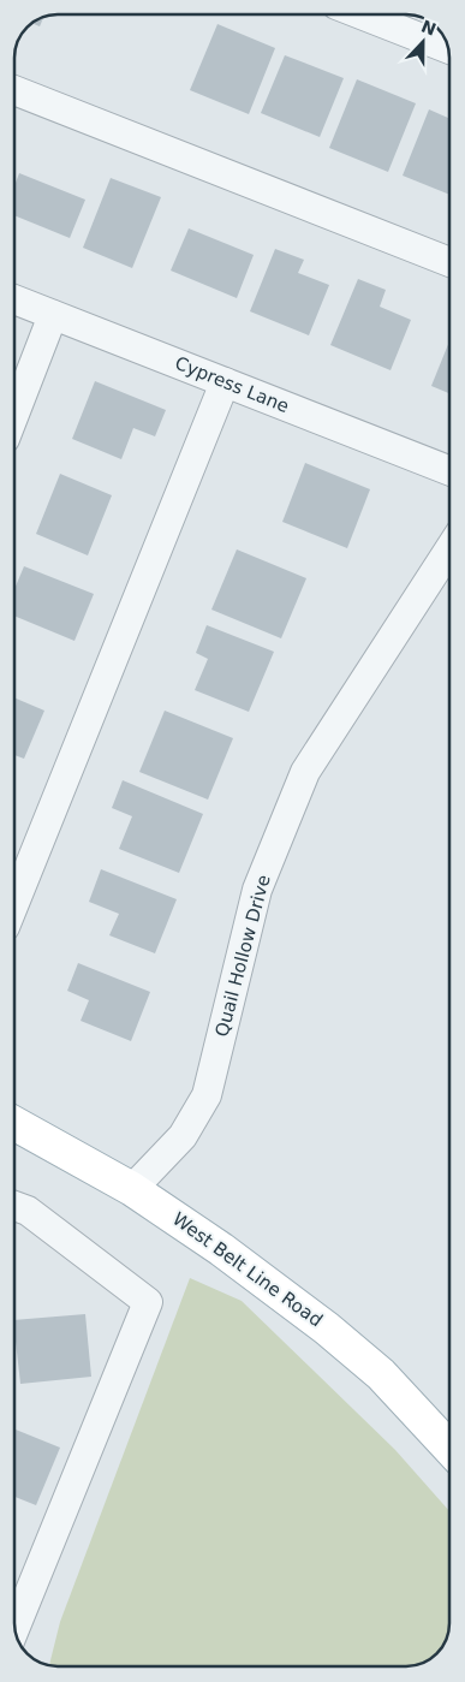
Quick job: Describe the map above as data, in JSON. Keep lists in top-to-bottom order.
{
  "streets": {
    "main road": ["West Belt Line Road"],
    "street": ["Cypress Lane", "Quail Hollow Drive"]
  },
  "crossings": [
    ["Quail Hollow Drive", "West Belt Line Road"]
  ],
  "north": "top"
}
